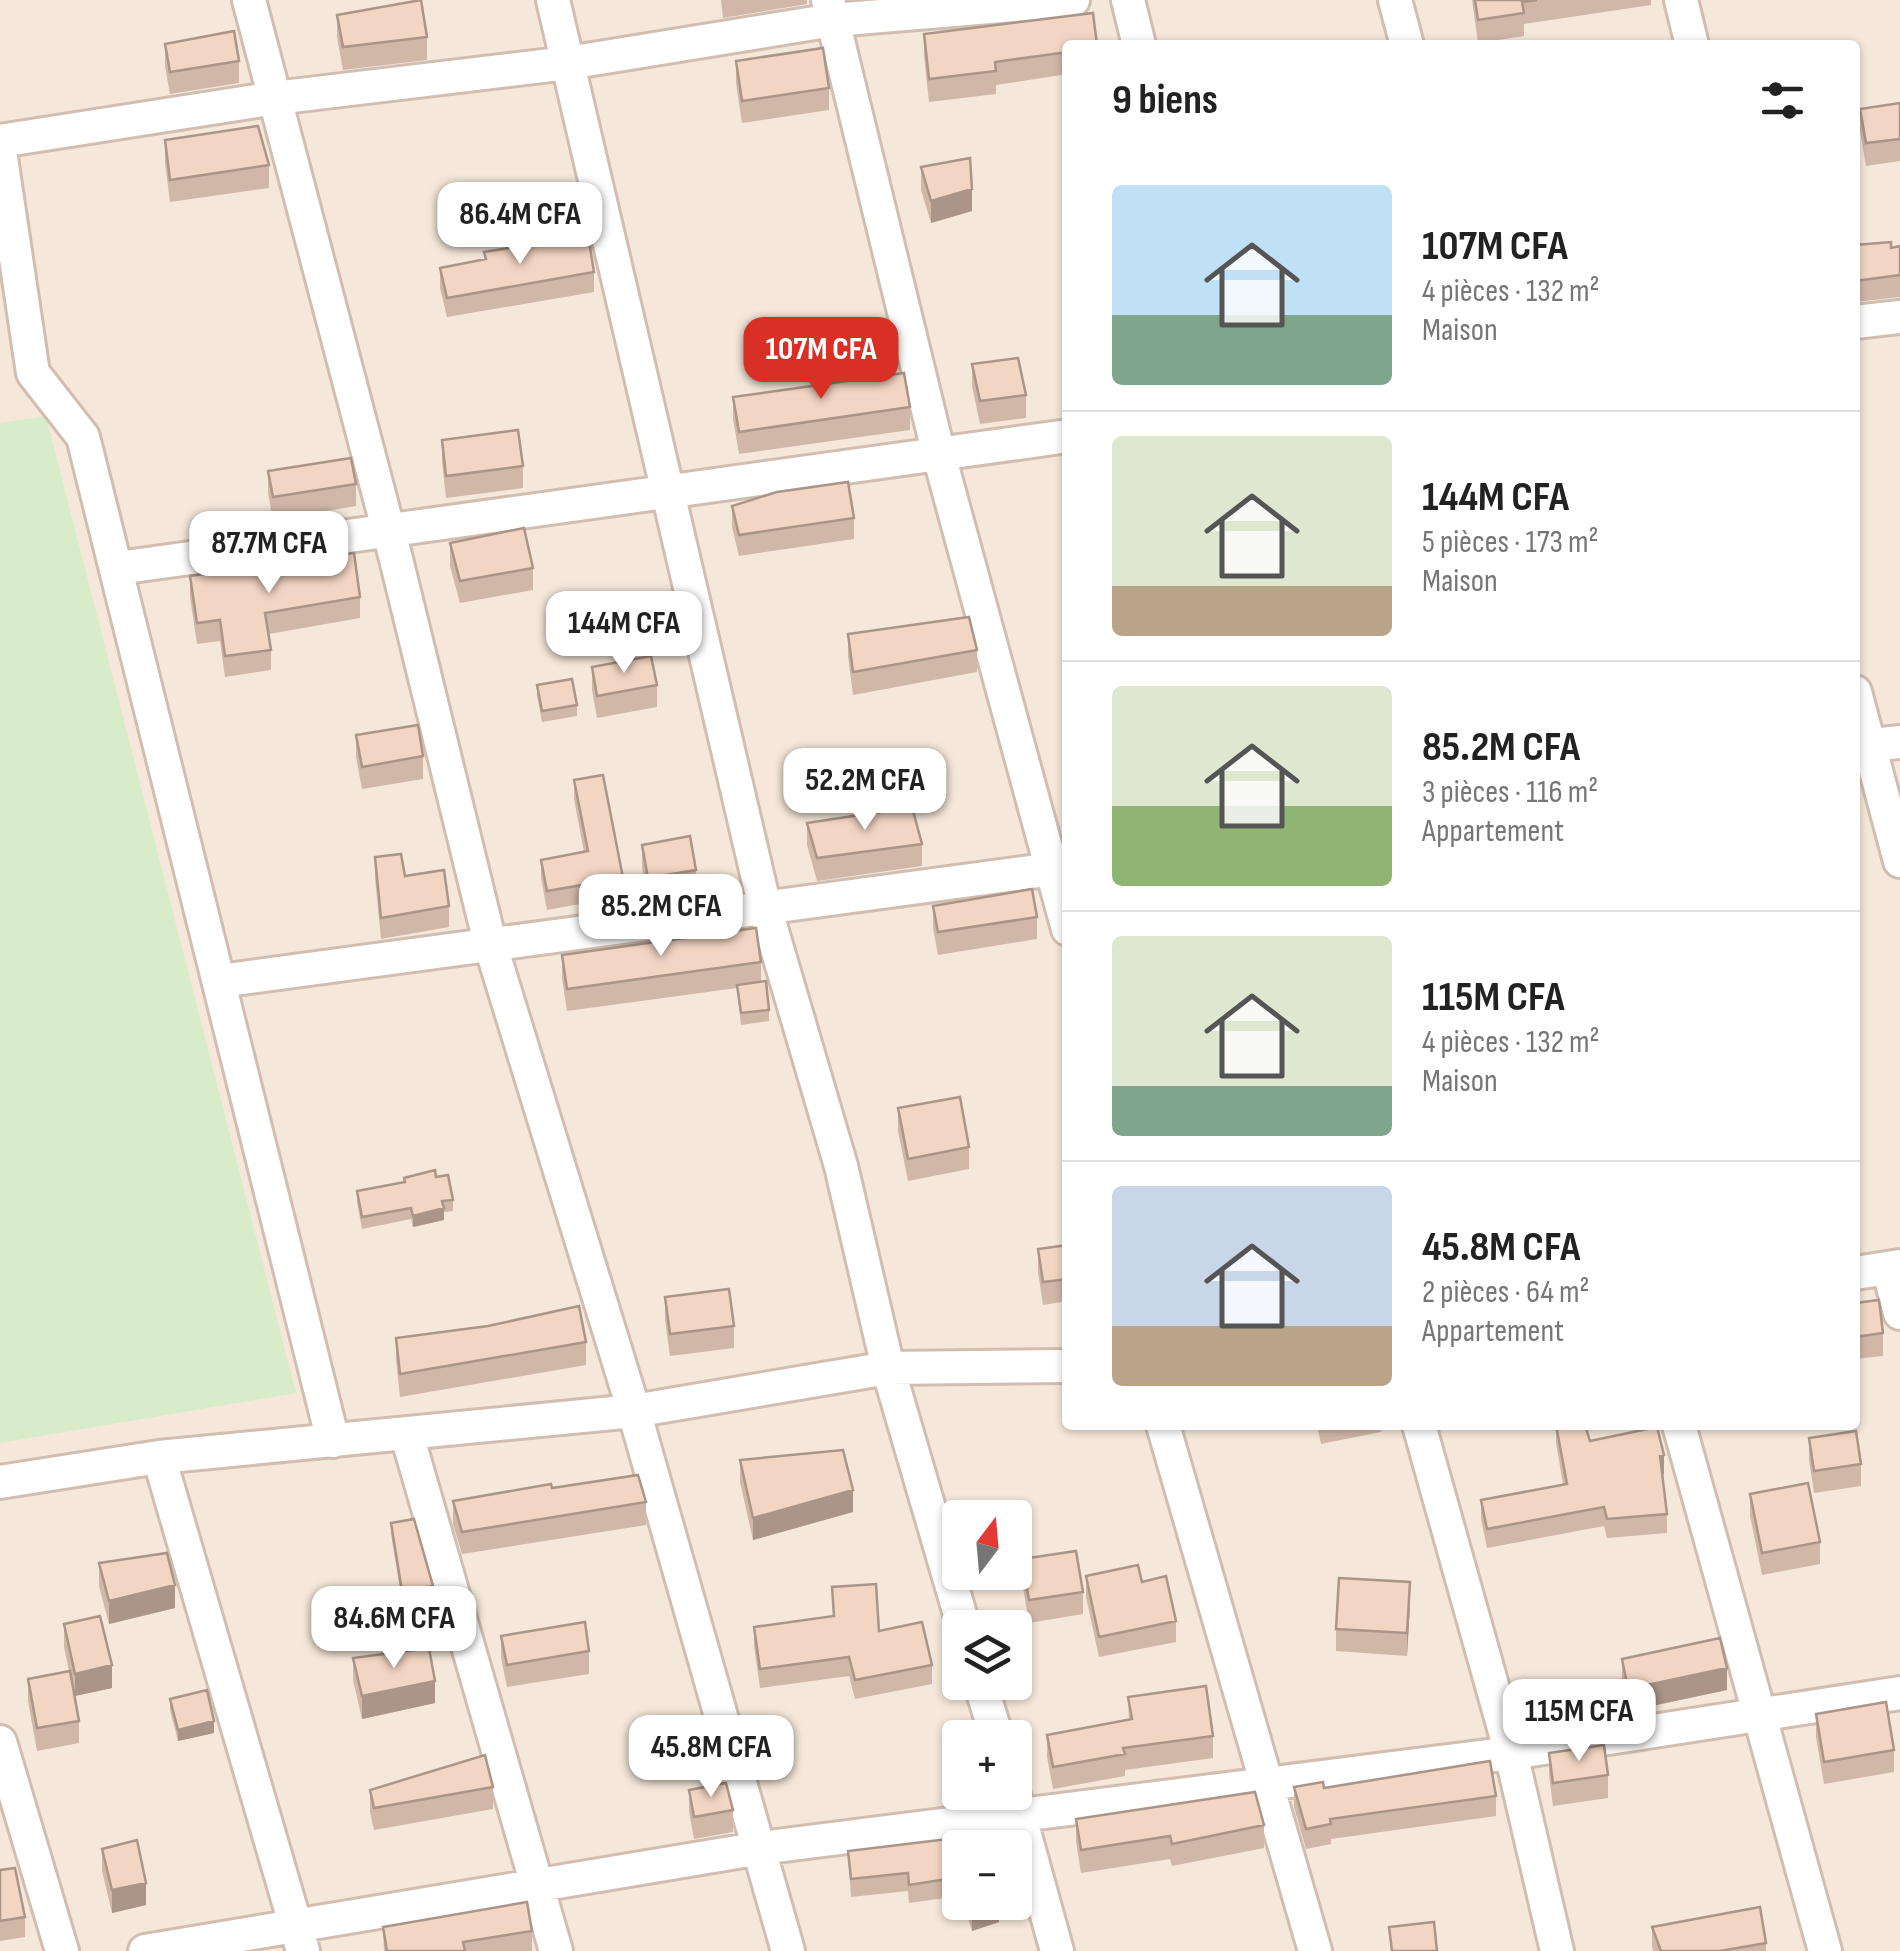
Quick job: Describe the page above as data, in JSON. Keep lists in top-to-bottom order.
{
  "north": "top",
  "page": {
    "heading": "9 biens",
    "list": [
      {
        "name": "107M CFA",
        "note": "4 pièces · 132 m² · Maison"
      },
      {
        "name": "144M CFA",
        "note": "5 pièces · 173 m² · Maison"
      },
      {
        "name": "85.2M CFA",
        "note": "3 pièces · 116 m² · Appartement"
      },
      {
        "name": "115M CFA",
        "note": "4 pièces · 132 m² · Maison"
      },
      {
        "name": "45.8M CFA",
        "note": "2 pièces · 64 m² · Appartement"
      }
    ],
    "price": [
      "86.4M CFA",
      "107M CFA",
      "87.7M CFA",
      "144M CFA",
      "52.2M CFA",
      "85.2M CFA",
      "84.6M CFA",
      "115M CFA",
      "45.8M CFA"
    ],
    "map_buttons": ["+", "−"]
  }
}
